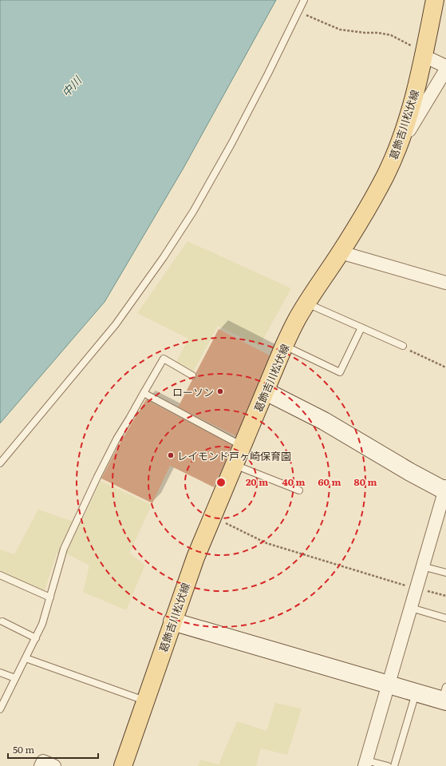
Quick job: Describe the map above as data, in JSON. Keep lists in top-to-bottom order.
{
  "streets": {
    "main road": ["葛飾吉川松伏線"]
  },
  "water": ["中川"],
  "places": ["ローソン", "レイモンド戸ヶ崎保育園"],
  "scale_bar": "50 m",
  "rings": [
    "20 m",
    "40 m",
    "60 m",
    "80 m"
  ]
}
